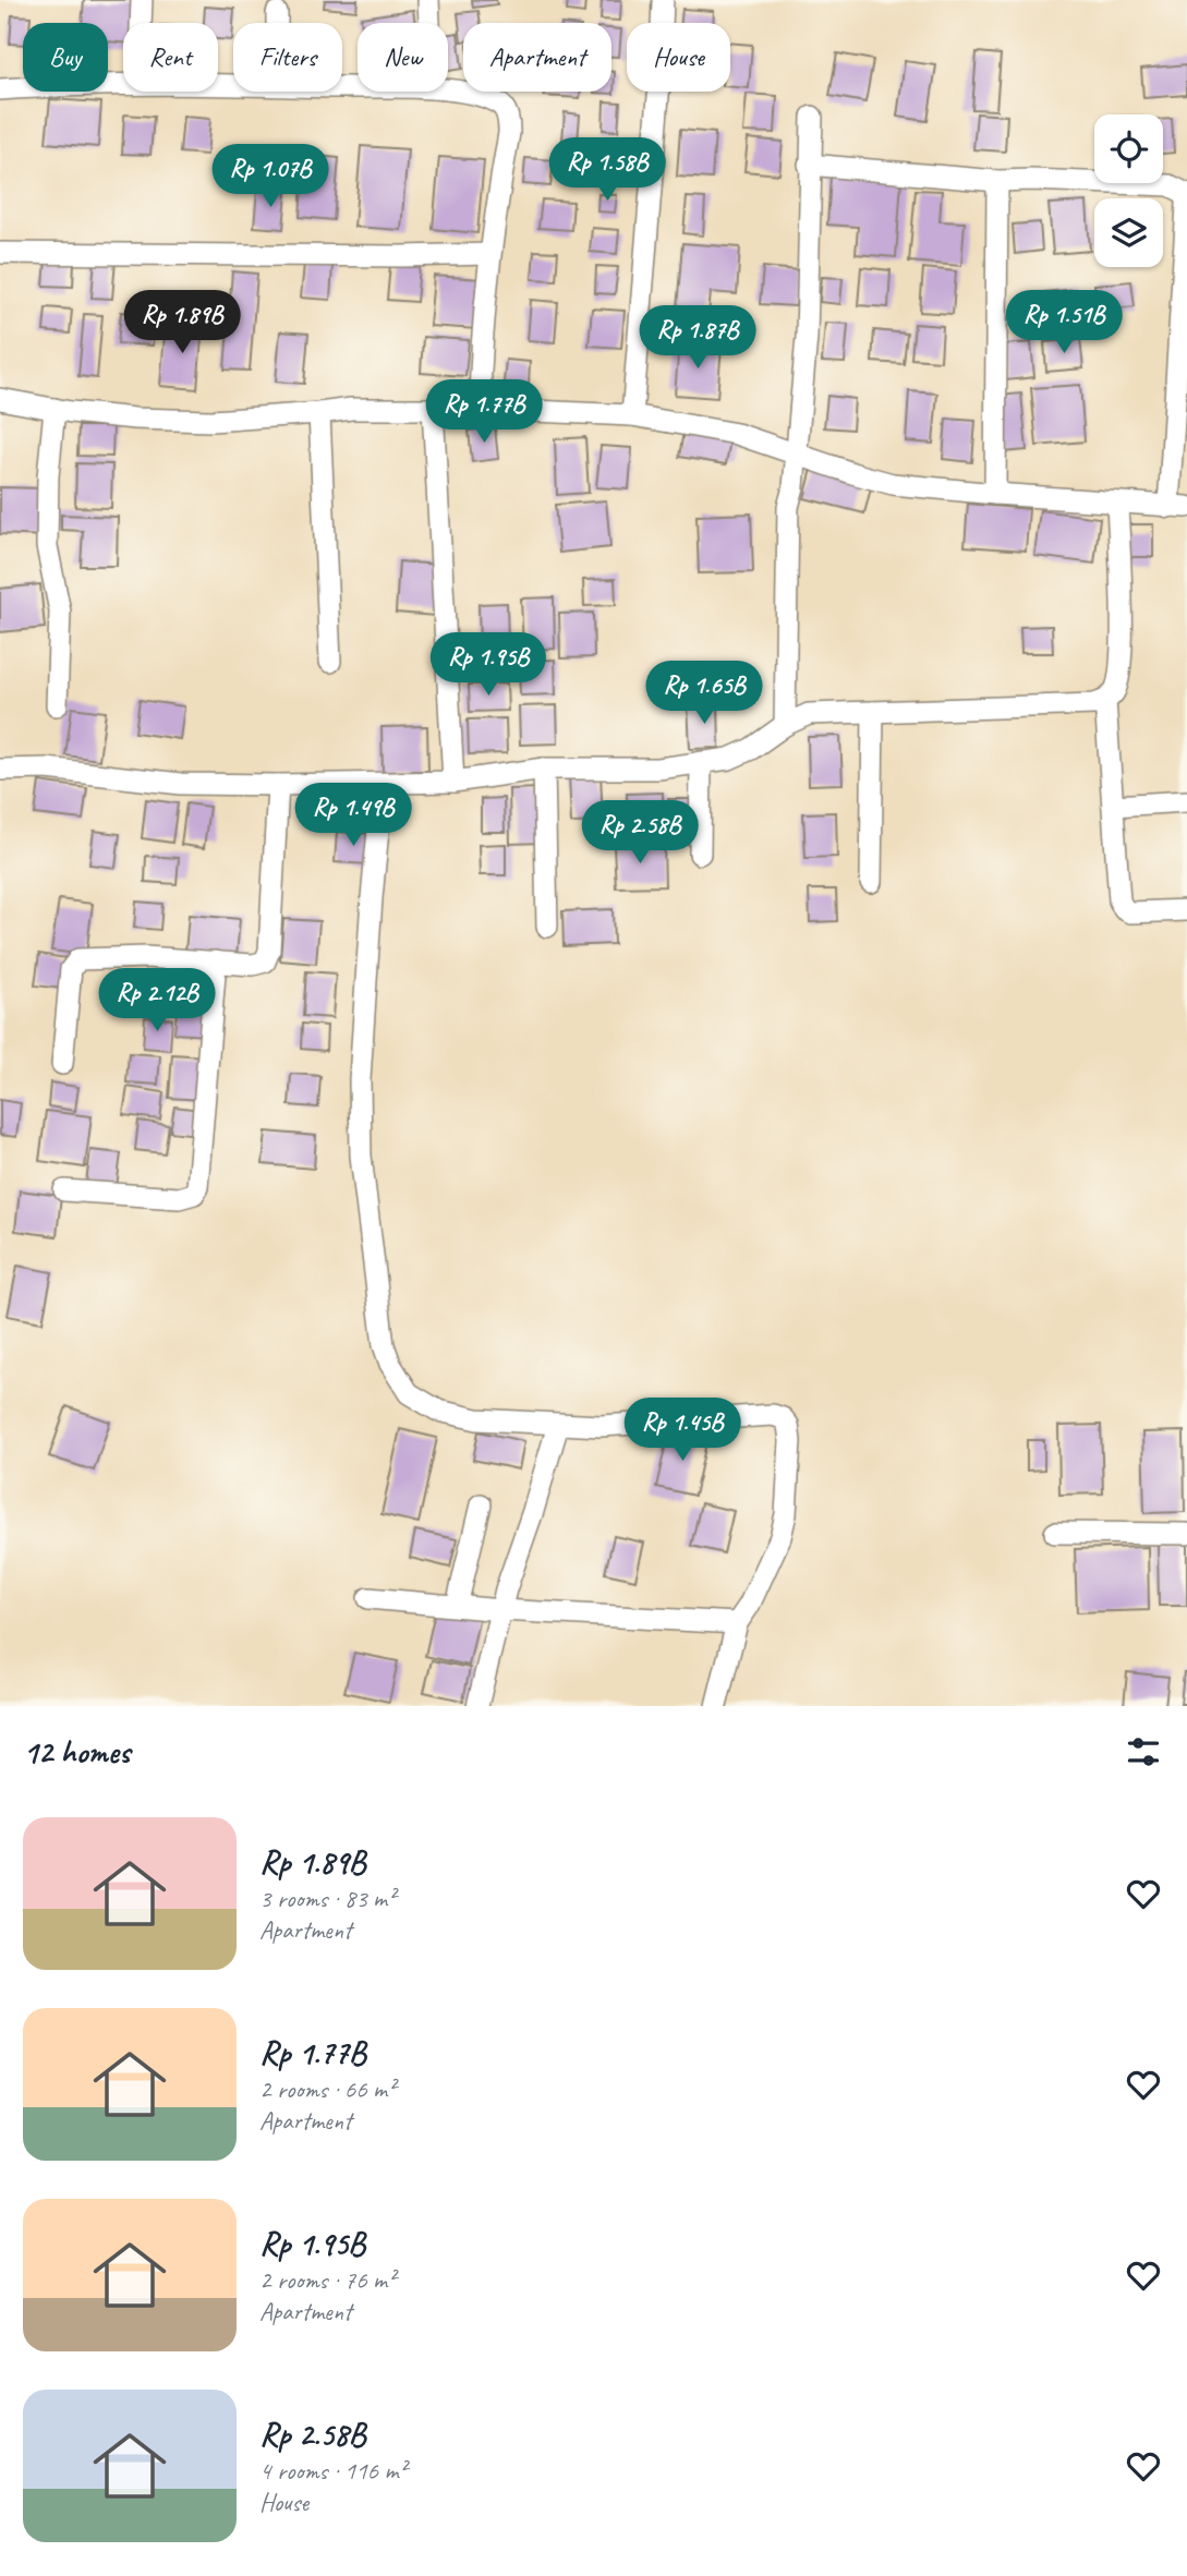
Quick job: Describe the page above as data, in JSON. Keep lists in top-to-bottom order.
{
  "page": {
    "chip": [
      "Buy",
      "Rent",
      "Filters",
      "New",
      "Apartment",
      "House"
    ],
    "price": [
      "Rp 1.58B",
      "Rp 1.07B",
      "Rp 1.89B",
      "Rp 1.51B",
      "Rp 1.87B",
      "Rp 1.77B",
      "Rp 1.95B",
      "Rp 1.65B",
      "Rp 1.49B",
      "Rp 2.58B",
      "Rp 2.12B",
      "Rp 1.45B"
    ],
    "heading": "12 homes",
    "list": [
      {
        "name": "Rp 1.89B",
        "note": "3 rooms · 83 m² · Apartment"
      },
      {
        "name": "Rp 1.77B",
        "note": "2 rooms · 66 m² · Apartment"
      },
      {
        "name": "Rp 1.95B",
        "note": "2 rooms · 76 m² · Apartment"
      },
      {
        "name": "Rp 2.58B",
        "note": "4 rooms · 116 m² · House"
      }
    ]
  }
}
